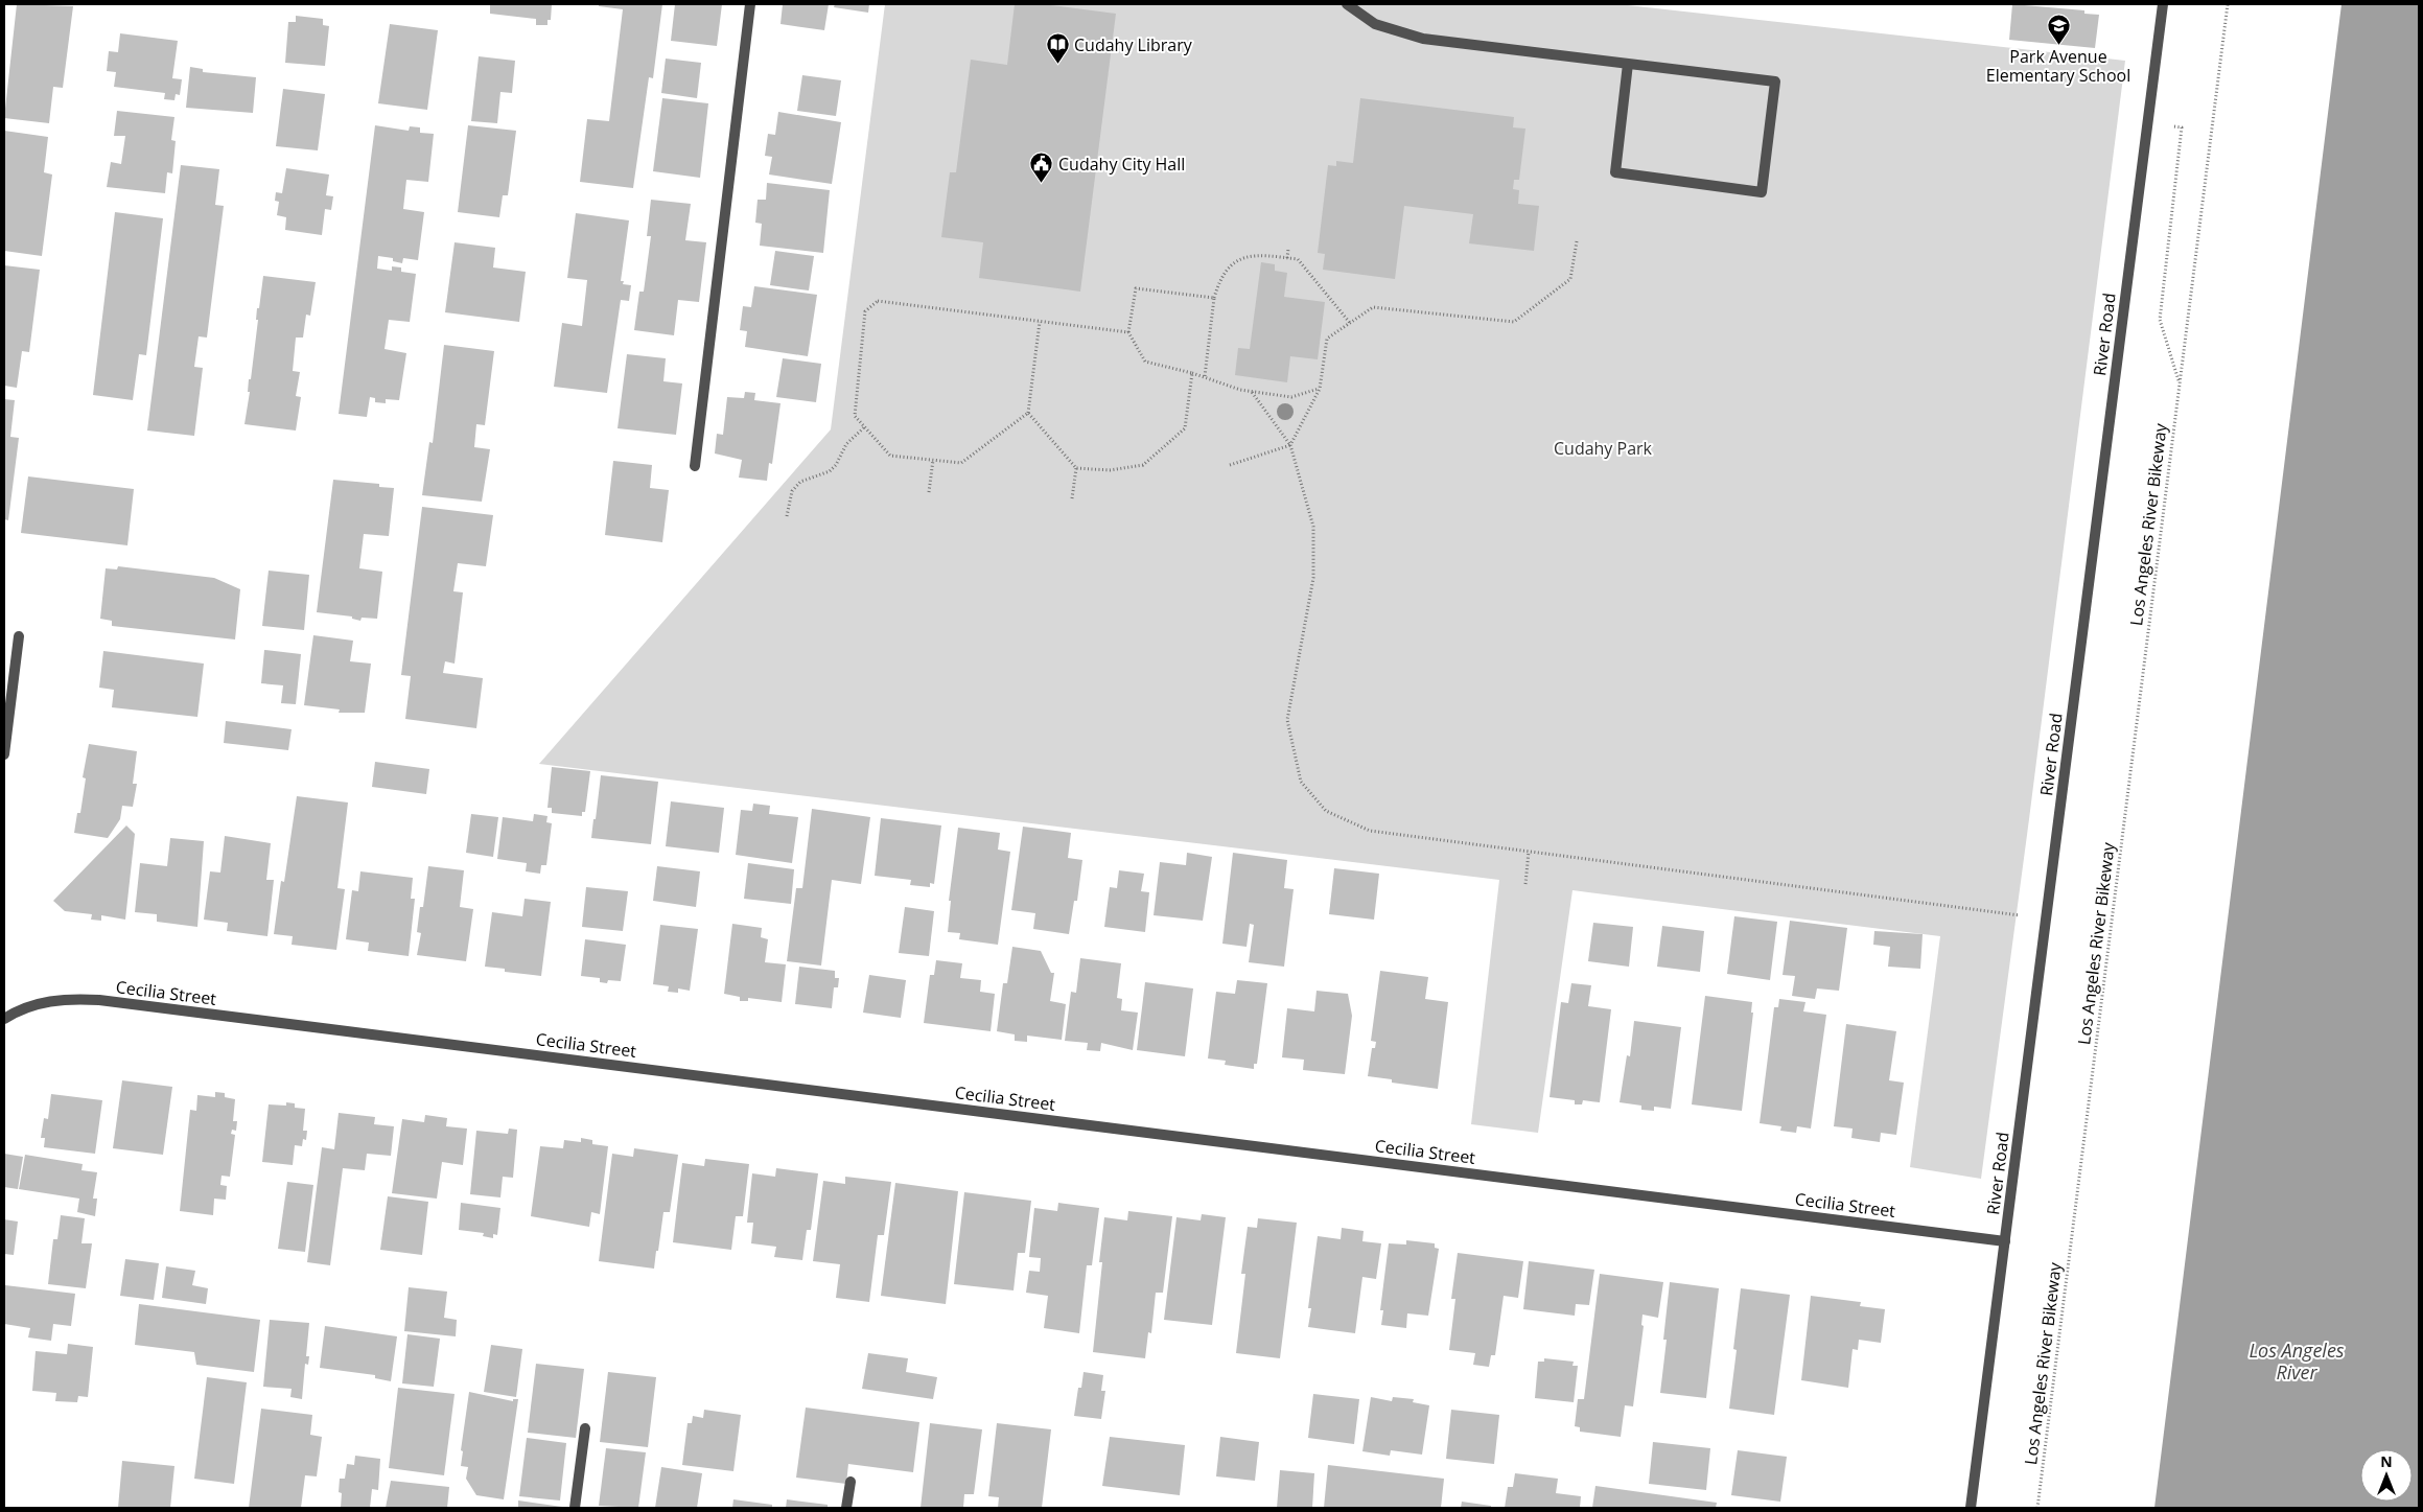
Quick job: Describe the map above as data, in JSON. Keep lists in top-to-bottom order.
{
  "streets": {
    "street": ["River Road", "Cecilia Street"],
    "path": ["Los Angeles River Bikeway"]
  },
  "crossings": [
    ["River Road", "Los Angeles River Bikeway"],
    ["River Road", "Cecilia Street"]
  ],
  "water": ["Los Angeles River"],
  "parks": ["Cudahy Park"],
  "places": {
    "school or university": ["Park Avenue Elementary School"],
    "library": ["Cudahy Library"],
    "public building": ["Cudahy City Hall"]
  },
  "north": "top"
}
